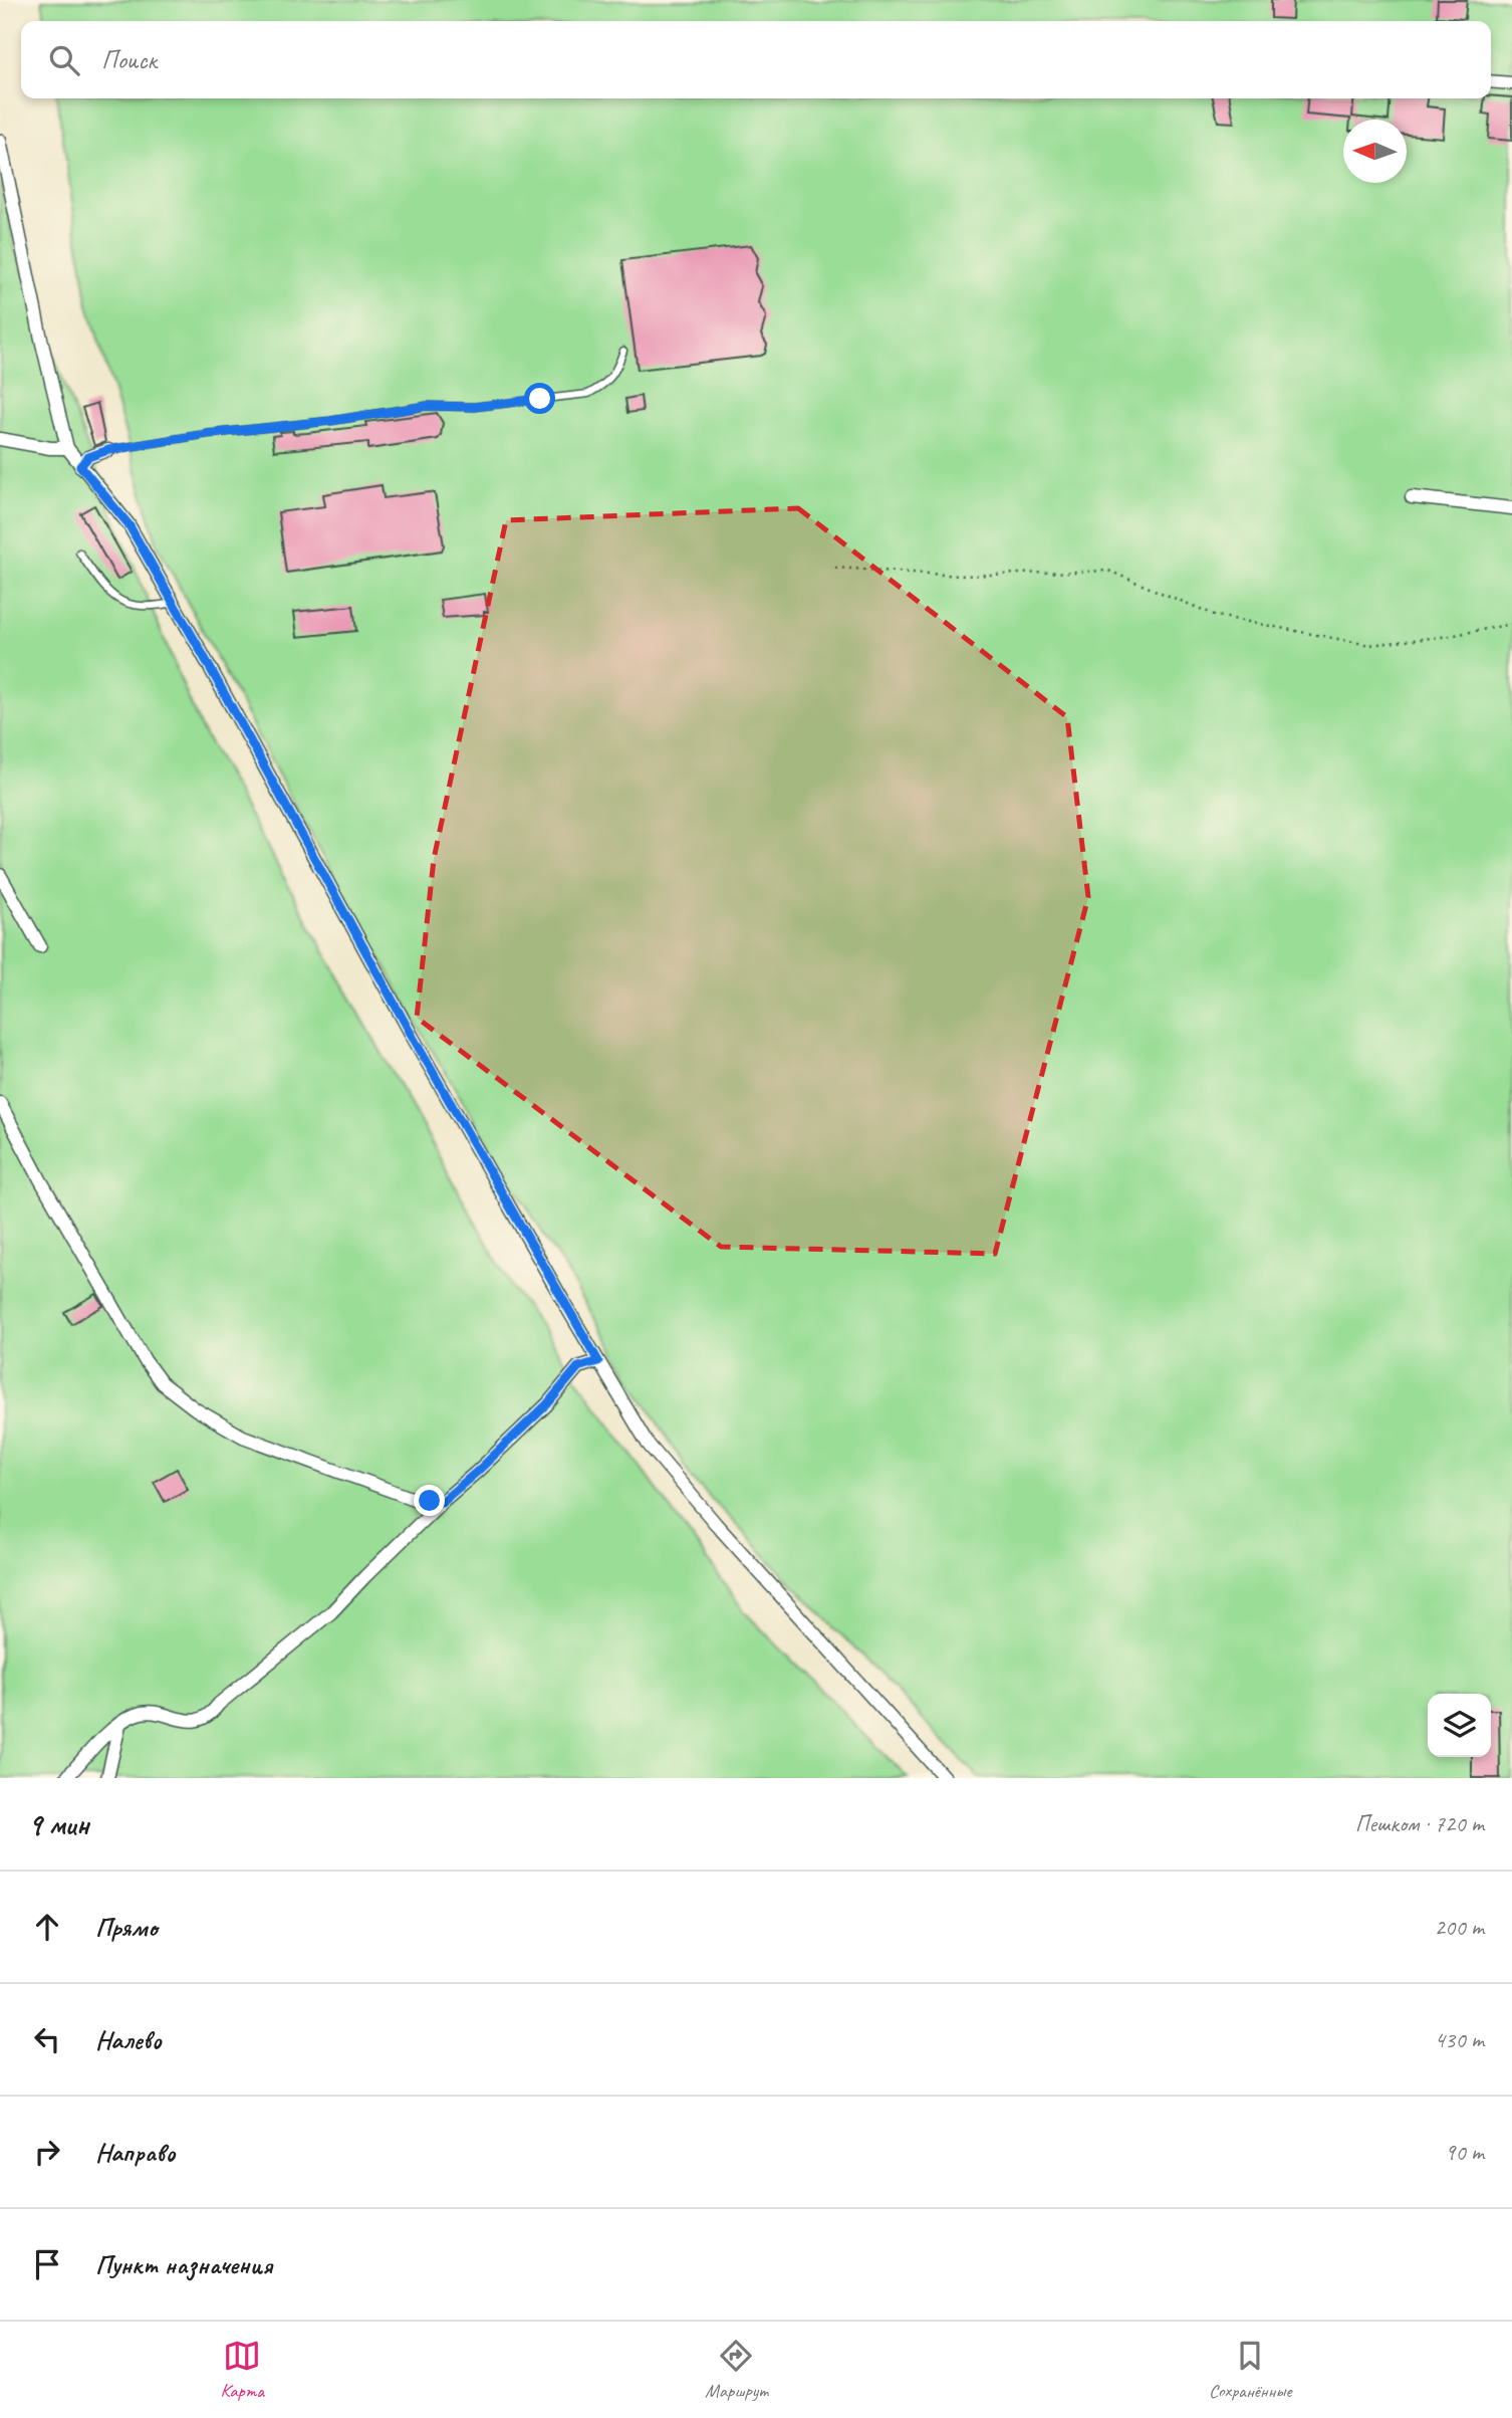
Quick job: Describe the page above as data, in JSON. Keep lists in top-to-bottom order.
{
  "north": "left",
  "page": {
    "search": "Поиск",
    "heading": ["9 мин", "Пешком · 720 m"],
    "list": [
      ["Прямо", "200 m"],
      ["Налево", "430 m"],
      ["Направо", "90 m"],
      "Пункт назначения"
    ],
    "nav": ["Карта", "Маршрут", "Сохранённые"]
  }
}
